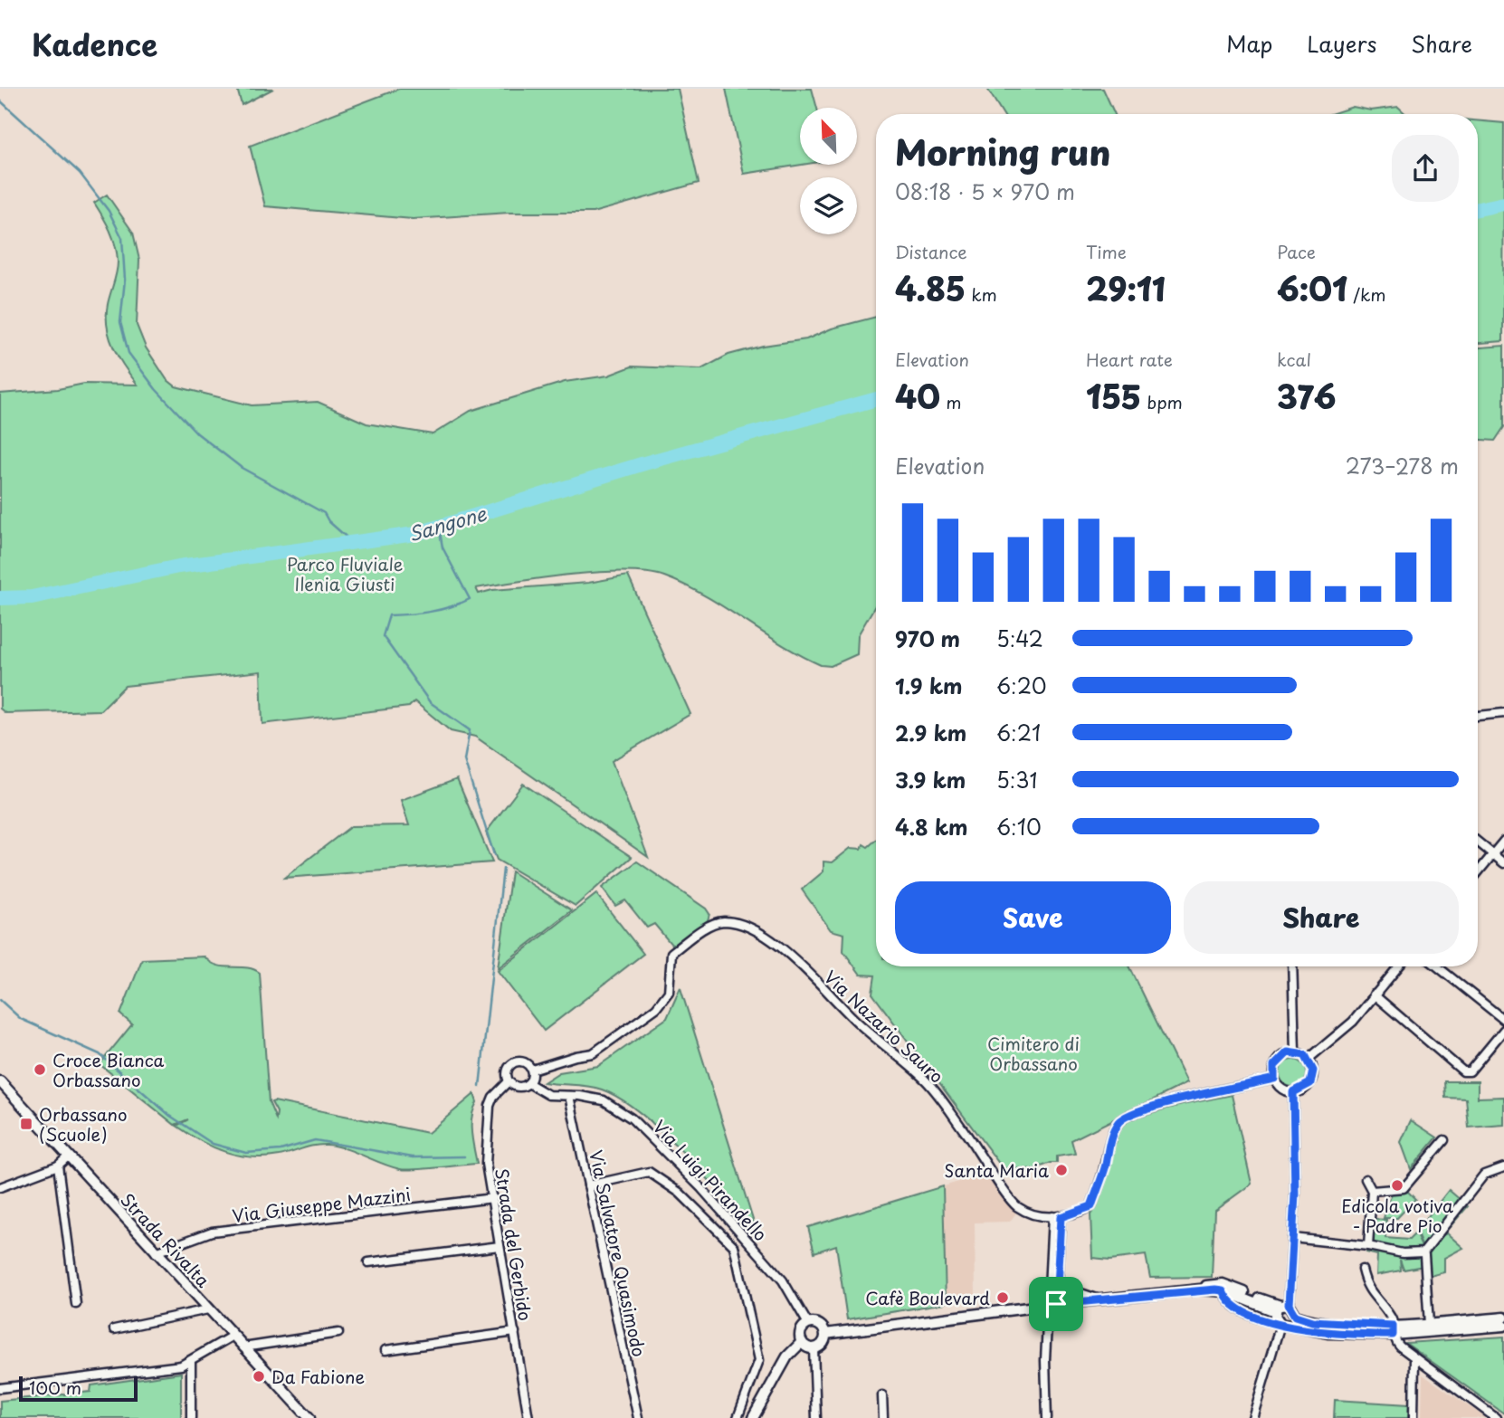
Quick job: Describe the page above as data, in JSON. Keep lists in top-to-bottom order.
{
  "streets": {
    "street": [
      "Via Nazario Sauro",
      "Via Luigi Pirandello",
      "Via Giuseppe Mazzini",
      "Strada Rivalta",
      "Strada del Gerbido",
      "Via Salvatore Quasimodo"
    ]
  },
  "crossings": [
    ["Via Nazario Sauro", "Via Luigi Pirandello"],
    ["Via Nazario Sauro", "Strada del Gerbido"],
    ["Via Luigi Pirandello", "Strada del Gerbido"],
    ["Via Luigi Pirandello", "Via Salvatore Quasimodo"],
    ["Via Giuseppe Mazzini", "Strada Rivalta"],
    ["Via Giuseppe Mazzini", "Strada del Gerbido"]
  ],
  "water": ["Sangone"],
  "parks": ["Parco Fluviale Ilenia Giusti", "Cimitero di Orbassano"],
  "places": {
    "other": [
      "Croce Bianca Orbassano",
      "Santa Maria",
      "Edicola votiva - Padre Pio",
      "Cafè Boulevard",
      "Da Fabione"
    ],
    "transit": ["Orbassano (Scuole)"]
  },
  "scale_bar": "100 m",
  "north": "top left",
  "page": {
    "header": "Kadence",
    "nav": ["Map", "Layers", "Share"],
    "heading": ["Morning run", "08:18 · 5 × 970 m"],
    "stats": [
      ["Distance", "4.85 km"],
      ["Time", "29:11"],
      ["Pace", "6:01 /km"],
      ["Elevation", "40 m"],
      ["Heart rate", "155 bpm"],
      ["kcal", "376"]
    ],
    "chart": ["Elevation", "273–278 m"],
    "list": [
      {
        "name": "970 m",
        "note": "5:42"
      },
      {
        "name": "1.9 km",
        "note": "6:20"
      },
      {
        "name": "2.9 km",
        "note": "6:21"
      },
      {
        "name": "3.9 km",
        "note": "5:31"
      },
      {
        "name": "4.8 km",
        "note": "6:10"
      }
    ],
    "buttons": ["Save", "Share"],
    "scale": "100 m"
  }
}
